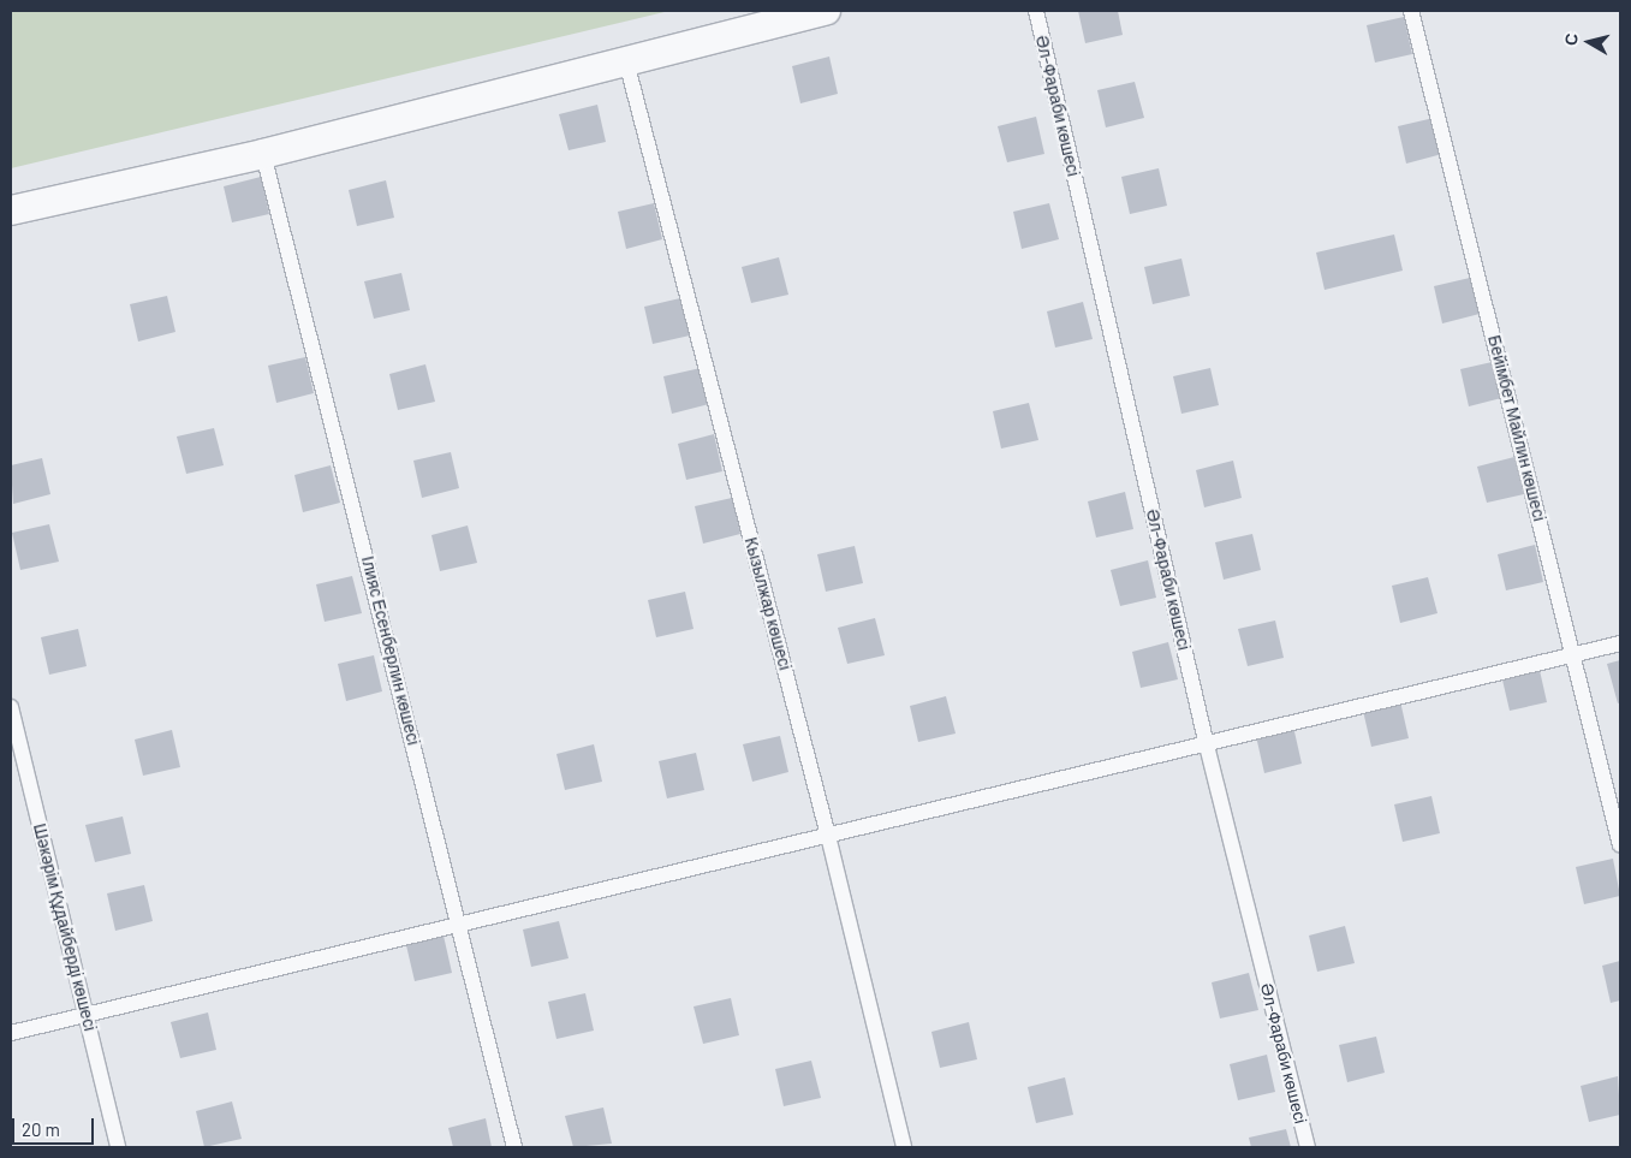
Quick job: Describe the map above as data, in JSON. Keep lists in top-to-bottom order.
{
  "streets": {
    "lane": [
      "Әл-Фараби көшесі",
      "Бейімбет Майлин көшесі",
      "Кызылжар көшесі",
      "Ілияс Есенберлин көшесі",
      "Шәкәрім Құдайберді көшесі"
    ]
  },
  "scale_bar": "20 m",
  "north": "left"
}
